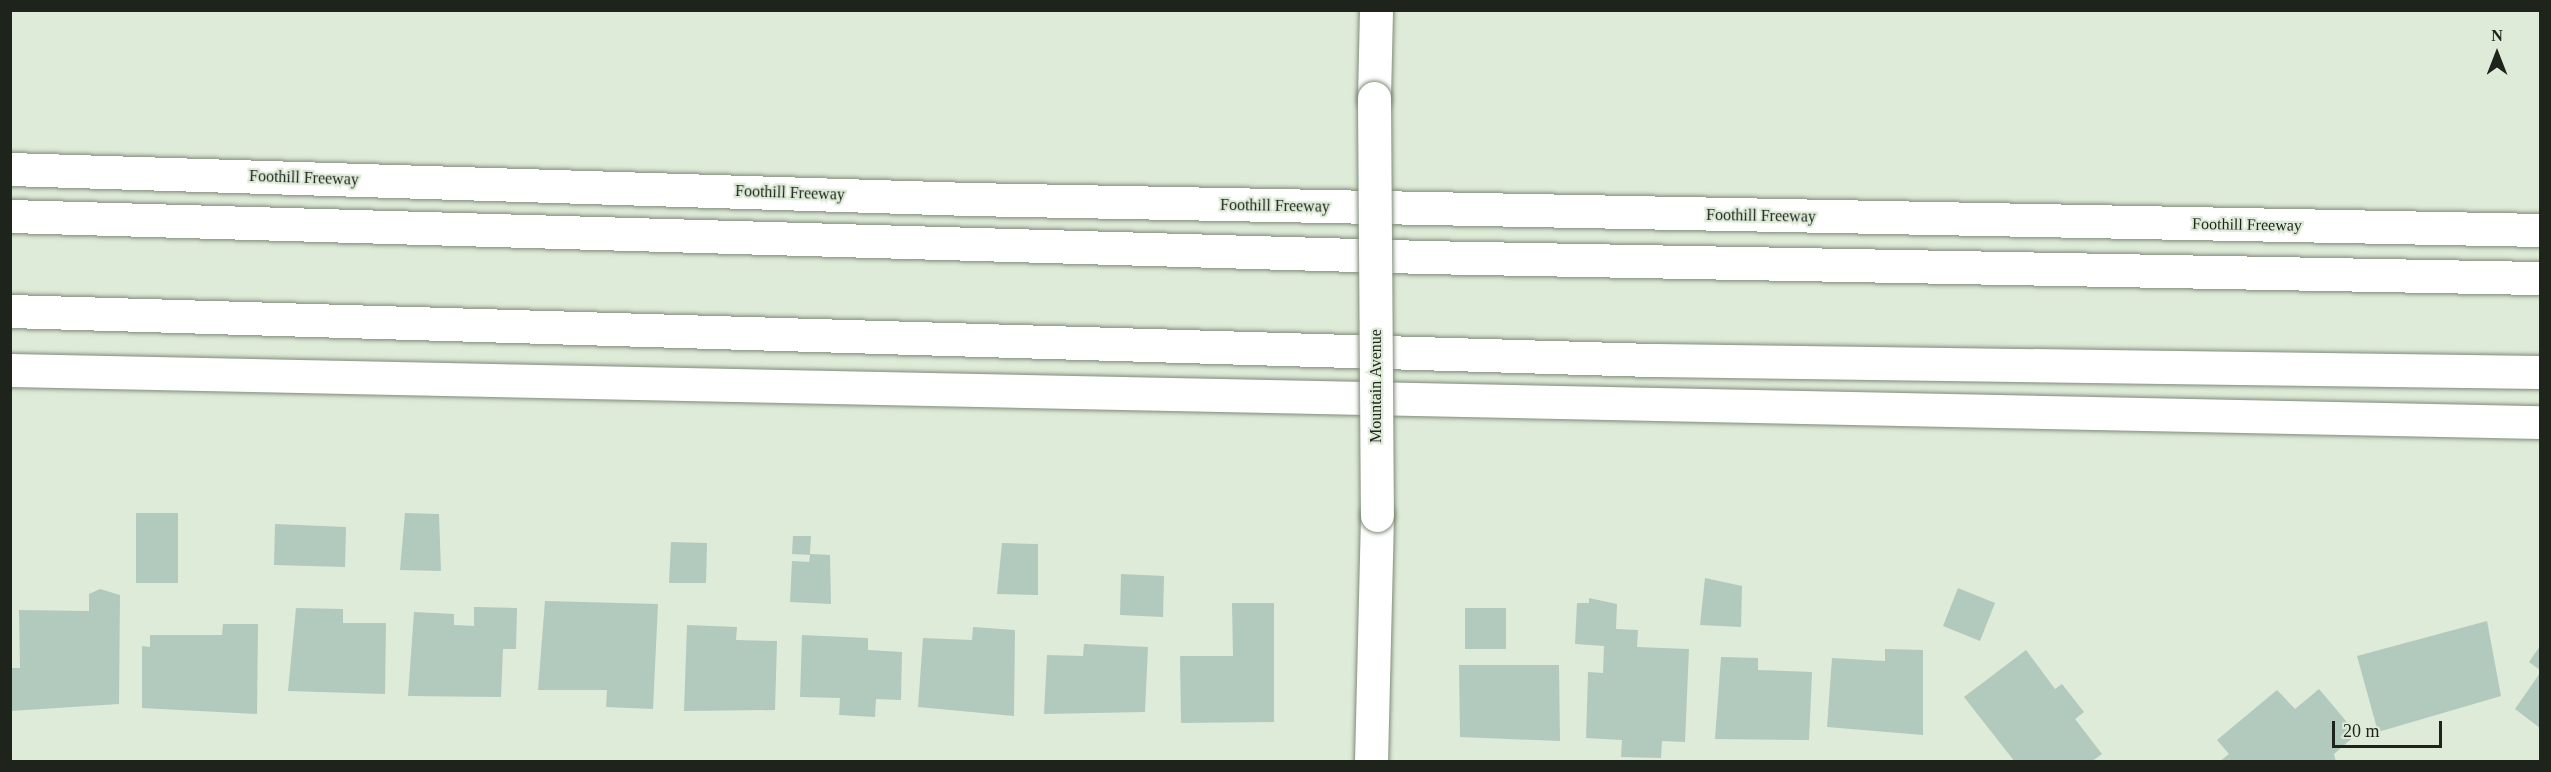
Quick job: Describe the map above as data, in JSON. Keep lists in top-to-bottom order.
{
  "streets": {
    "main road": ["Foothill Freeway", "Mountain Avenue"]
  },
  "scale_bar": "20 m",
  "north": "top"
}
